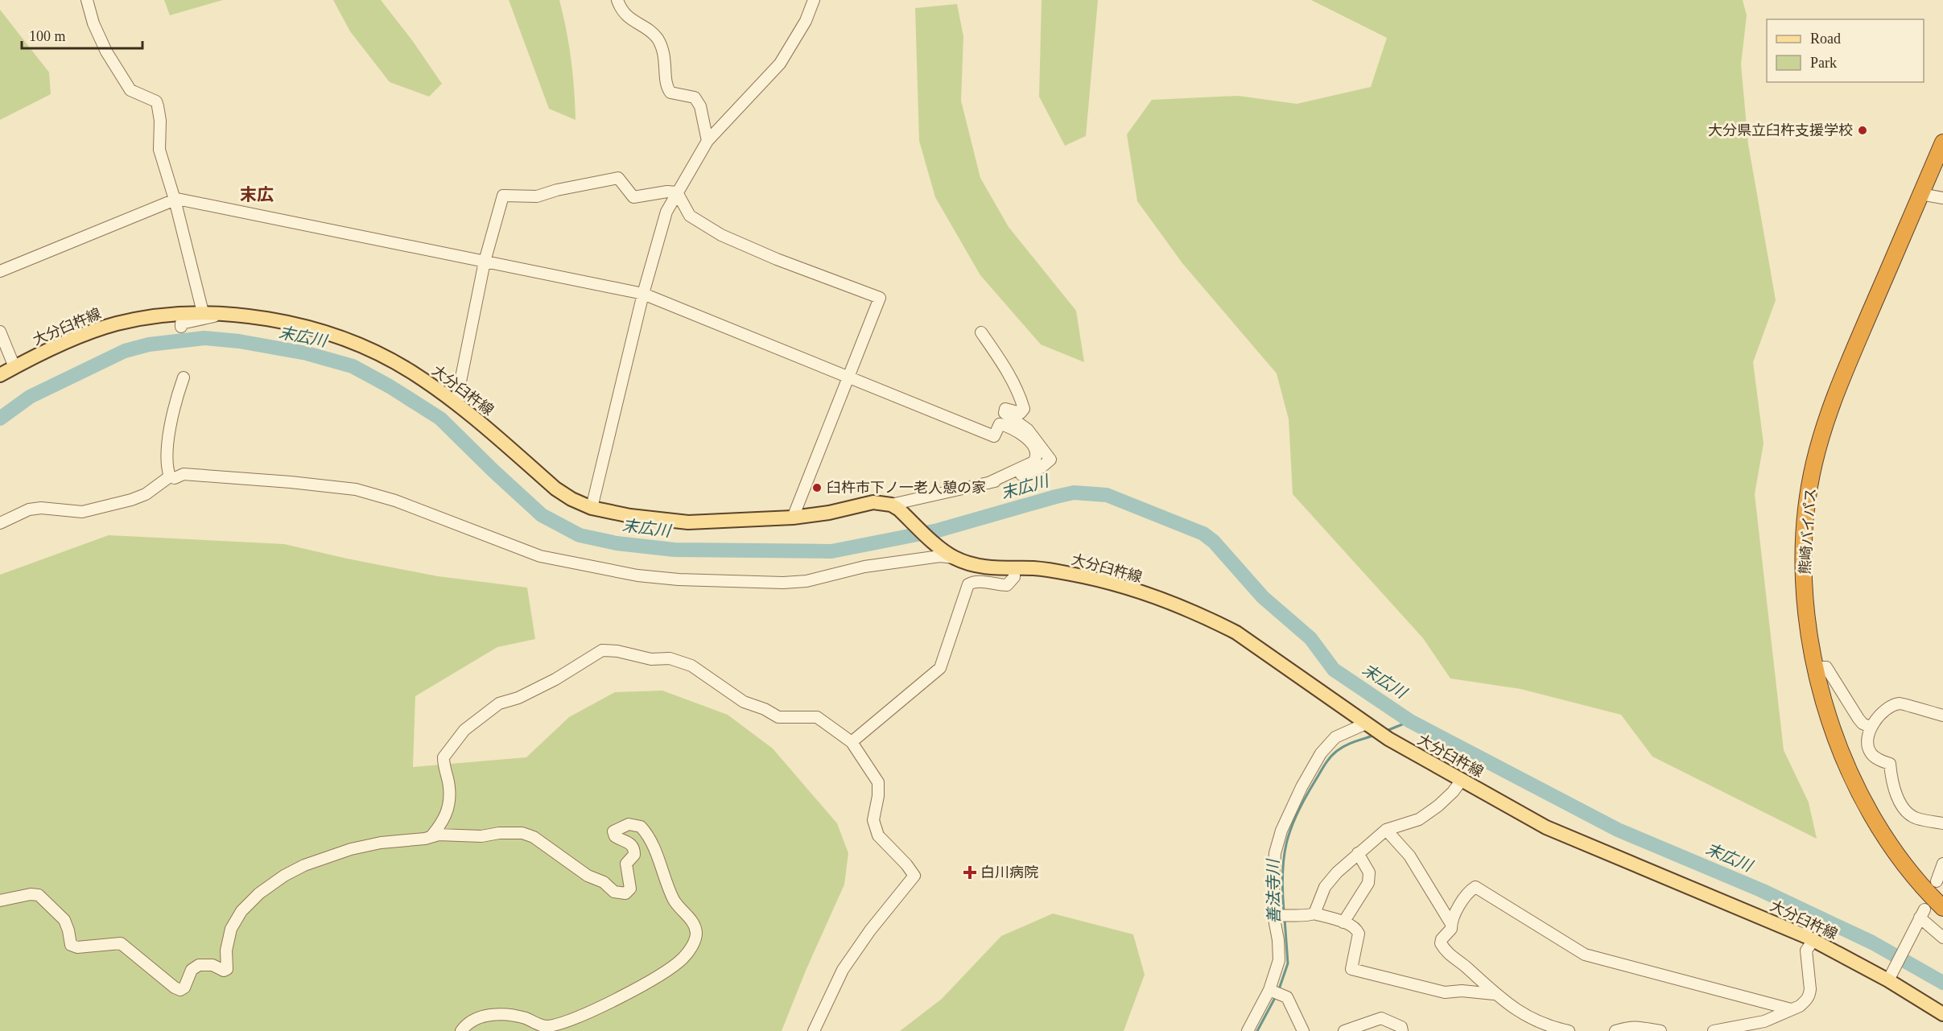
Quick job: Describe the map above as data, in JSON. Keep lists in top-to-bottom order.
{
  "streets": {
    "highway": ["熊崎バイパス"],
    "main road": ["大分臼杵線"]
  },
  "districts": ["末広"],
  "water": ["末広川", "善法寺川"],
  "places": {
    "other": ["大分県立臼杵支援学校", "臼杵市下ノ一老人憩の家"],
    "health": ["白川病院"]
  },
  "legend": ["Road", "Park"],
  "scale_bar": "100 m"
}
